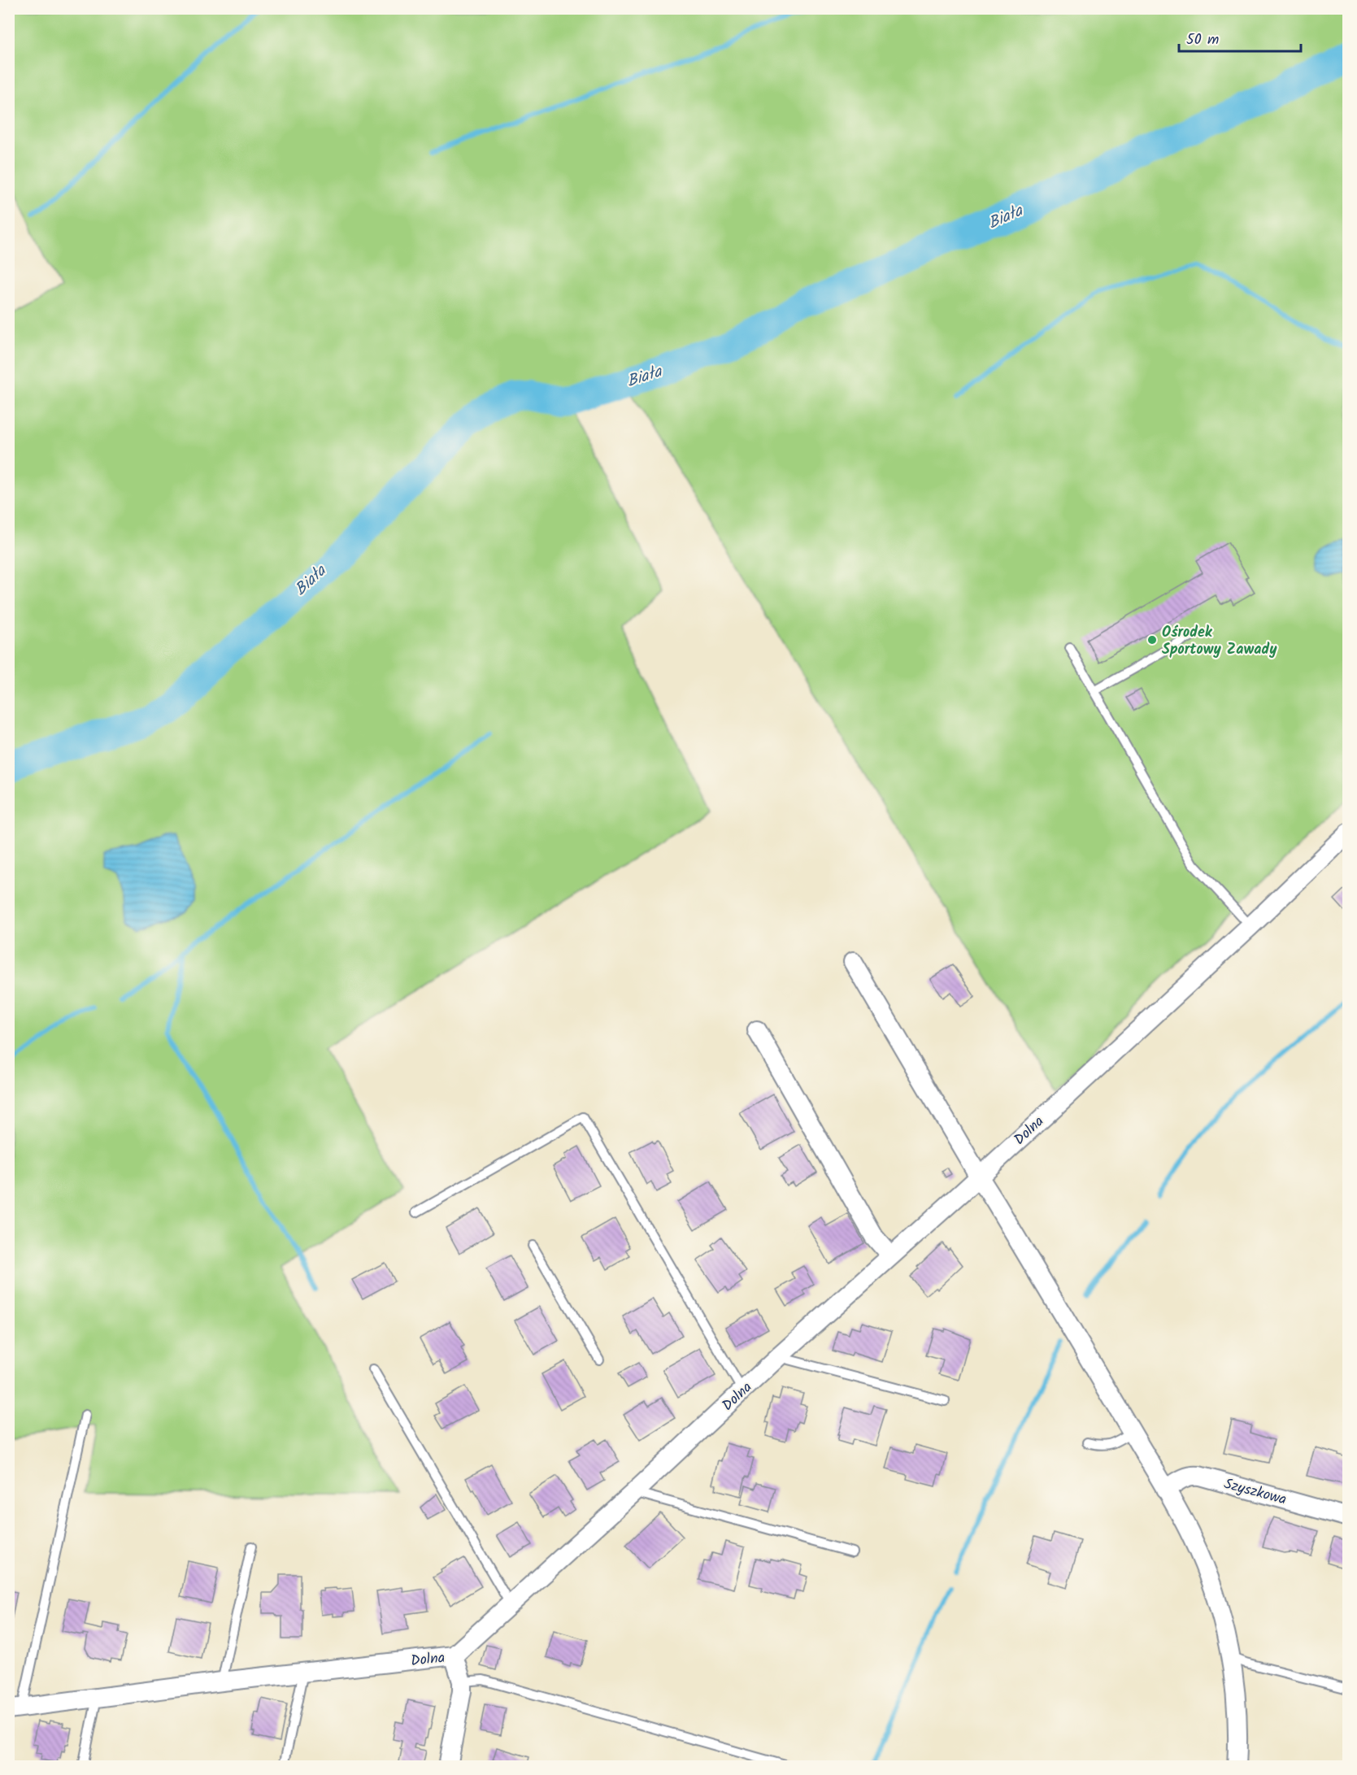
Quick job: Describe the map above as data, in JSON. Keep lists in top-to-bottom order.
{
  "streets": {
    "street": ["Dolna", "Szyszkowa"]
  },
  "water": ["Biała"],
  "places": ["Ośrodek Sportowy Zawady"],
  "scale_bar": "50 m"
}
